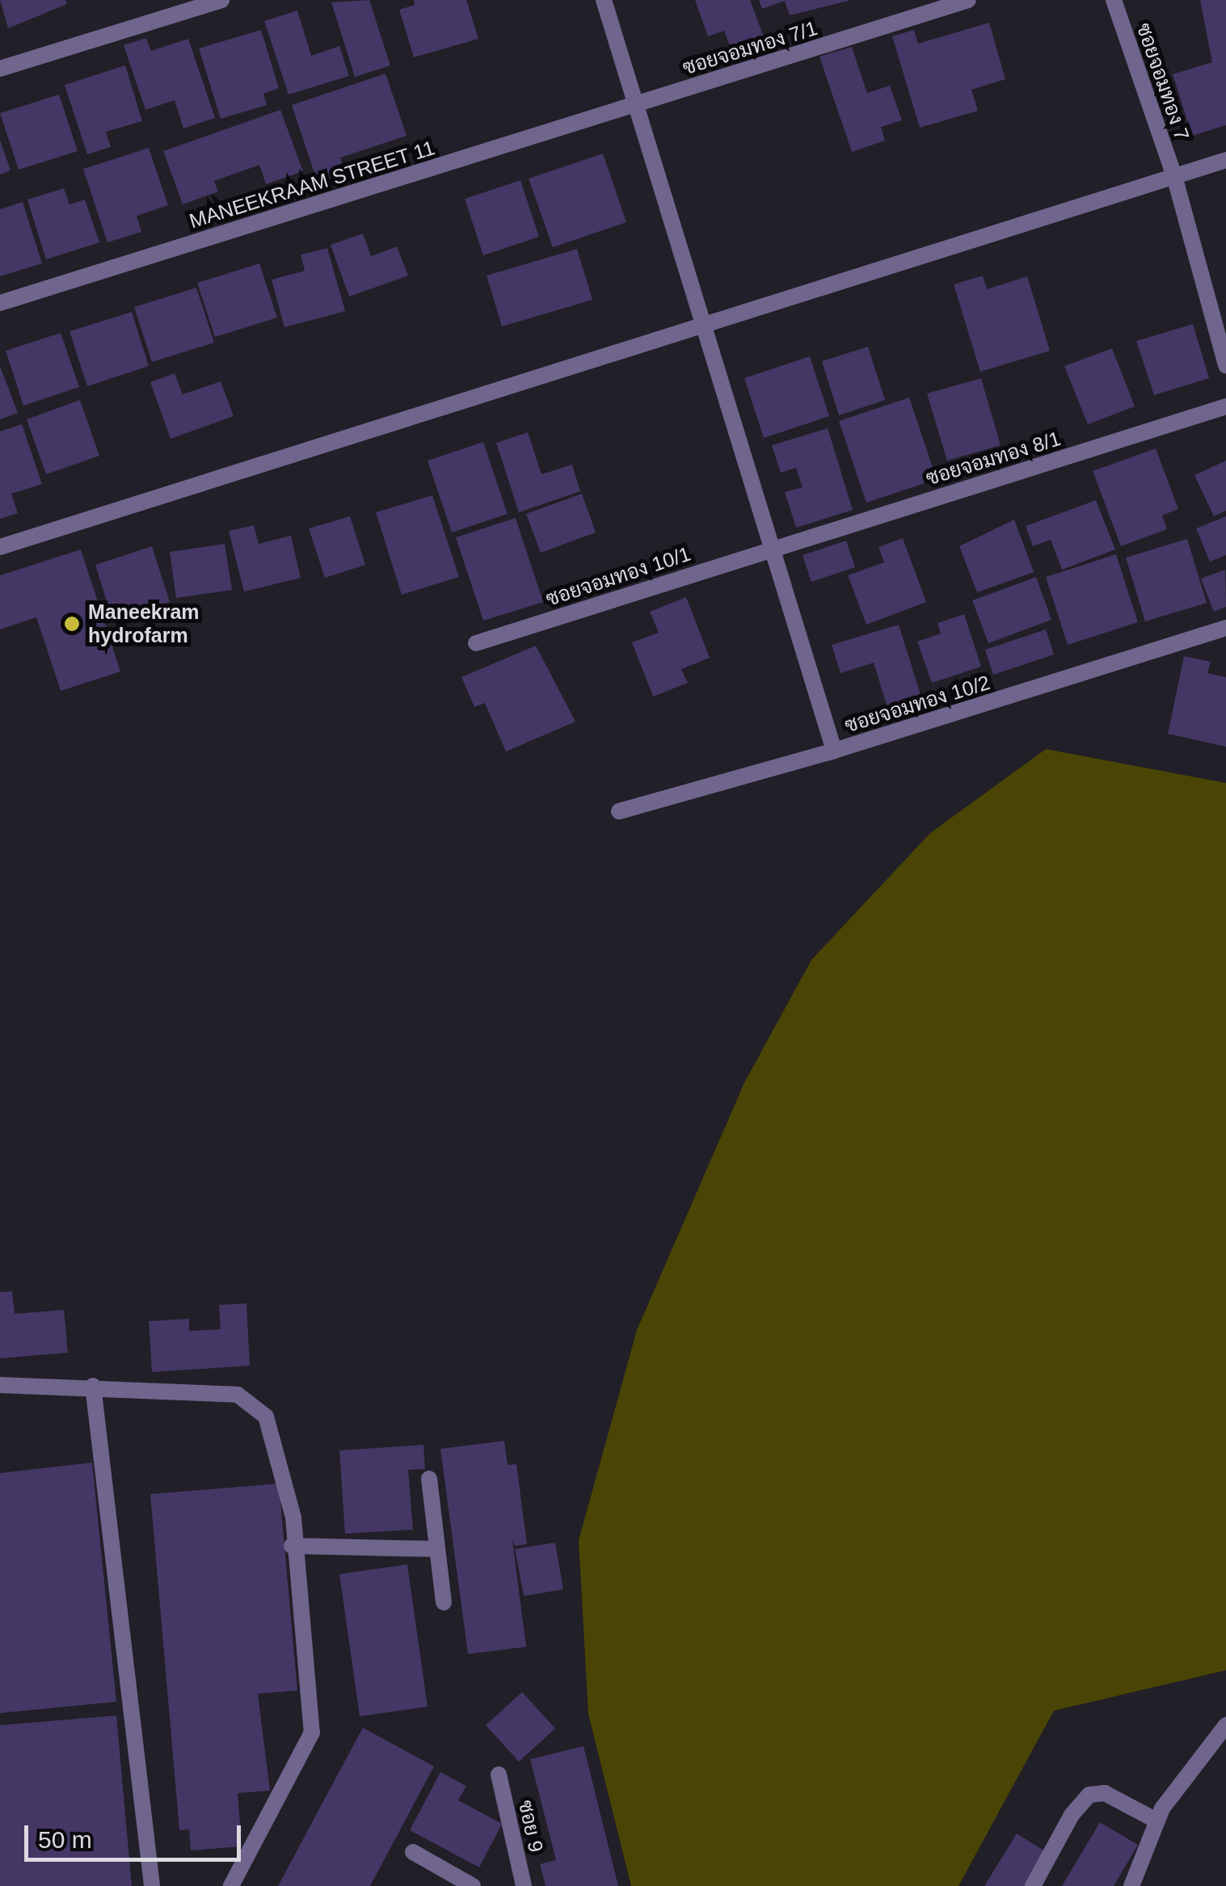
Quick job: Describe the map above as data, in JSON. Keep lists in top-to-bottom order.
{
  "streets": {
    "street": [
      "ซอยจอมทอง 7/1",
      "ซอยจอมทอง 7",
      "MANEEKRAAM STREET 11",
      "ซอยจอมทอง 8/1",
      "ซอยจอมทอง 10/1",
      "ซอยจอมทอง 10/2",
      "ซอย 9"
    ]
  },
  "crossings": [
    ["ซอยจอมทอง 7/1", "MANEEKRAAM STREET 11"],
    ["ซอยจอมทอง 8/1", "ซอยจอมทอง 10/1"]
  ],
  "places": ["Maneekram hydrofarm"],
  "scale_bar": "50 m"
}
